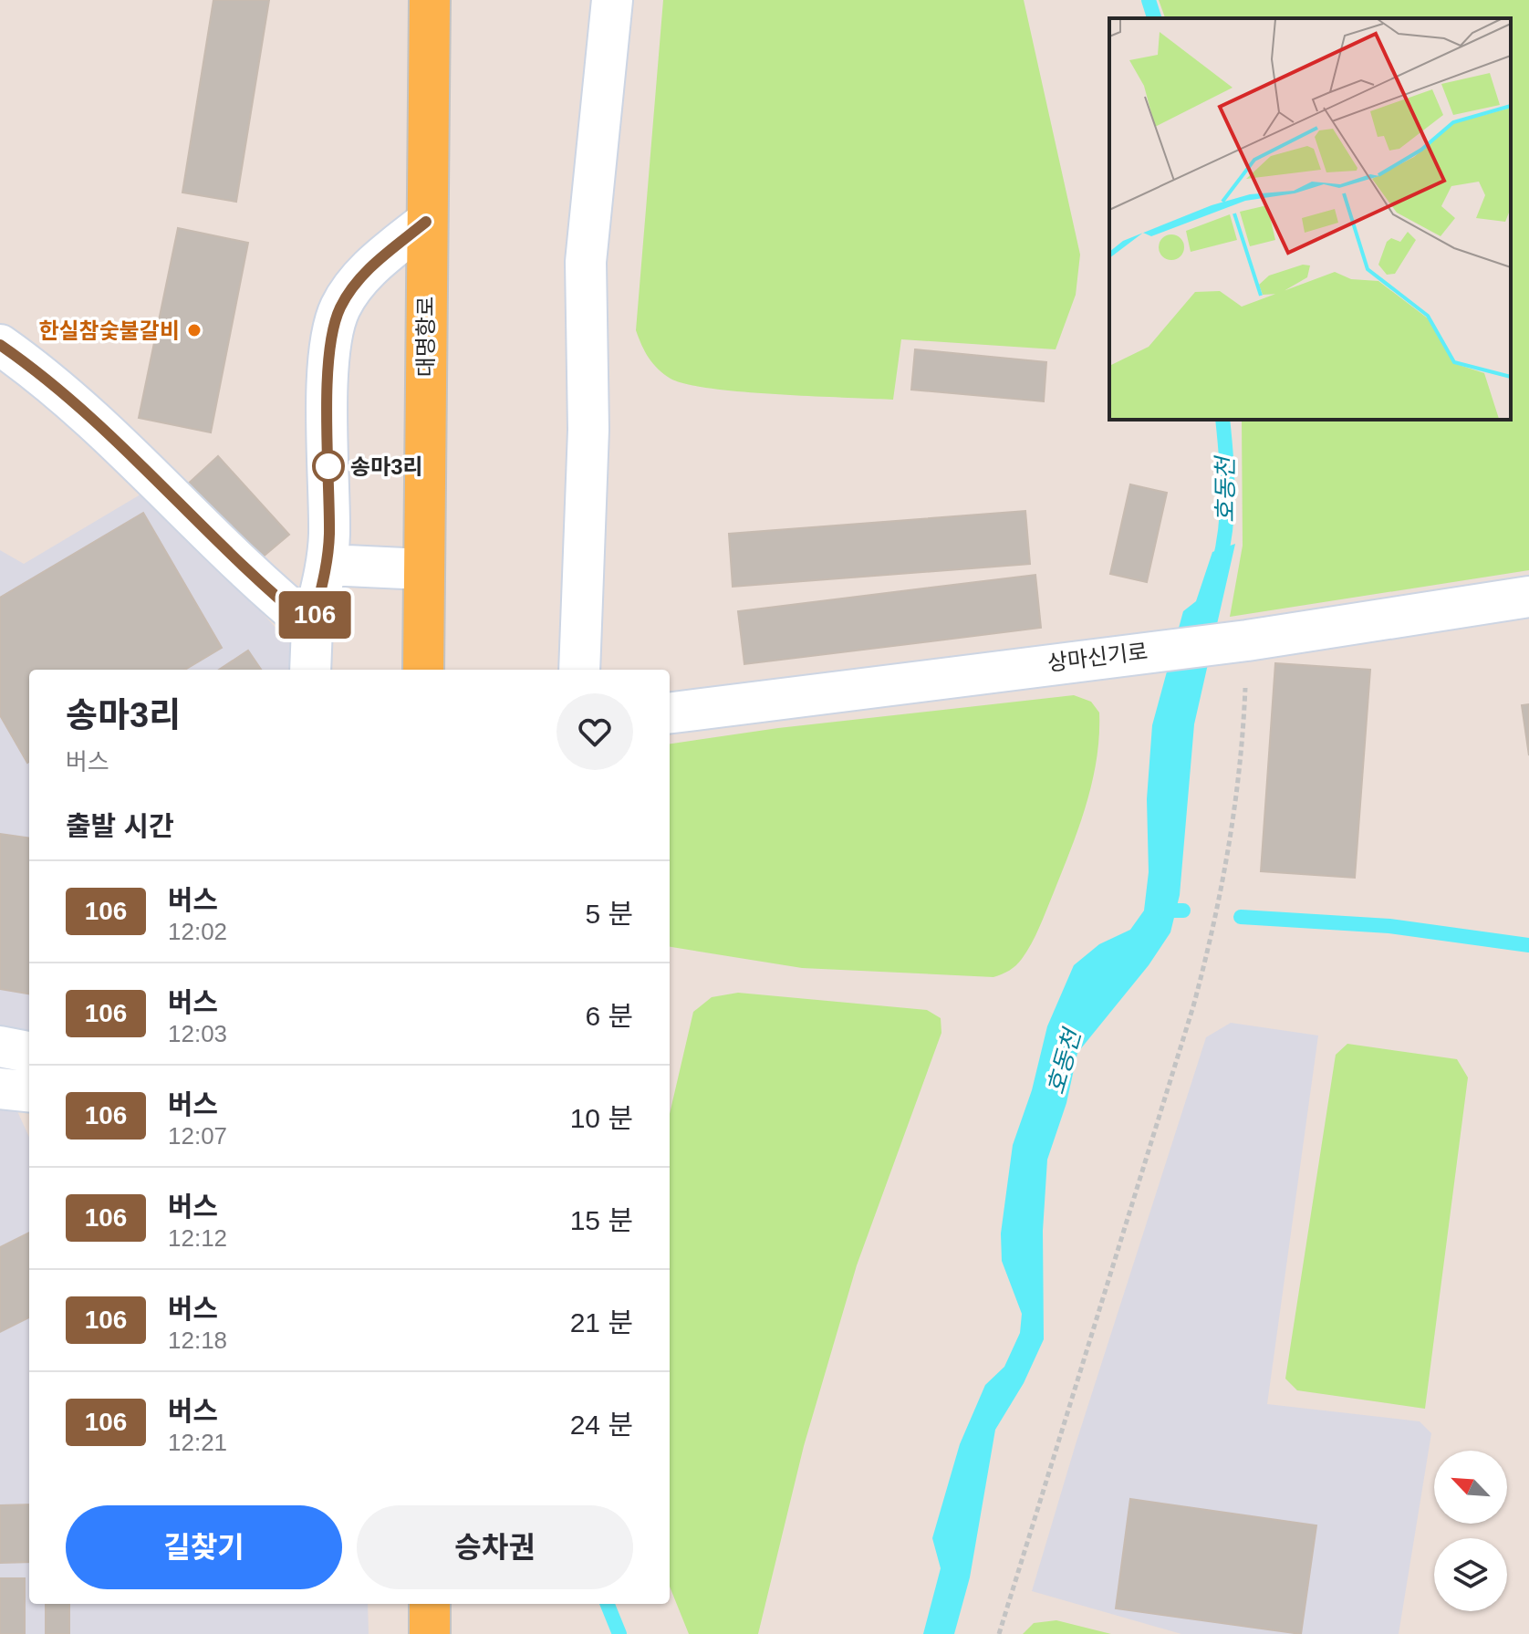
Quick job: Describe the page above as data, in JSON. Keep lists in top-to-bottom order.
{
  "streets": {
    "main road": ["대명항로"],
    "street": ["상마신기로"]
  },
  "water": ["호동천"],
  "places": ["한실참숯불갈비", "송마3리"],
  "lines": ["bus line 106"],
  "north": "top left",
  "page": {
    "on_map": "106",
    "heading": [
      ["송마3리", "버스"],
      "출발 시간"
    ],
    "list": [
      {
        "mark": "106",
        "name": "버스",
        "note": "12:02",
        "value": "5 분"
      },
      {
        "mark": "106",
        "name": "버스",
        "note": "12:03",
        "value": "6 분"
      },
      {
        "mark": "106",
        "name": "버스",
        "note": "12:07",
        "value": "10 분"
      },
      {
        "mark": "106",
        "name": "버스",
        "note": "12:12",
        "value": "15 분"
      },
      {
        "mark": "106",
        "name": "버스",
        "note": "12:18",
        "value": "21 분"
      },
      {
        "mark": "106",
        "name": "버스",
        "note": "12:21",
        "value": "24 분"
      }
    ],
    "buttons": ["길찾기", "승차권"]
  }
}
